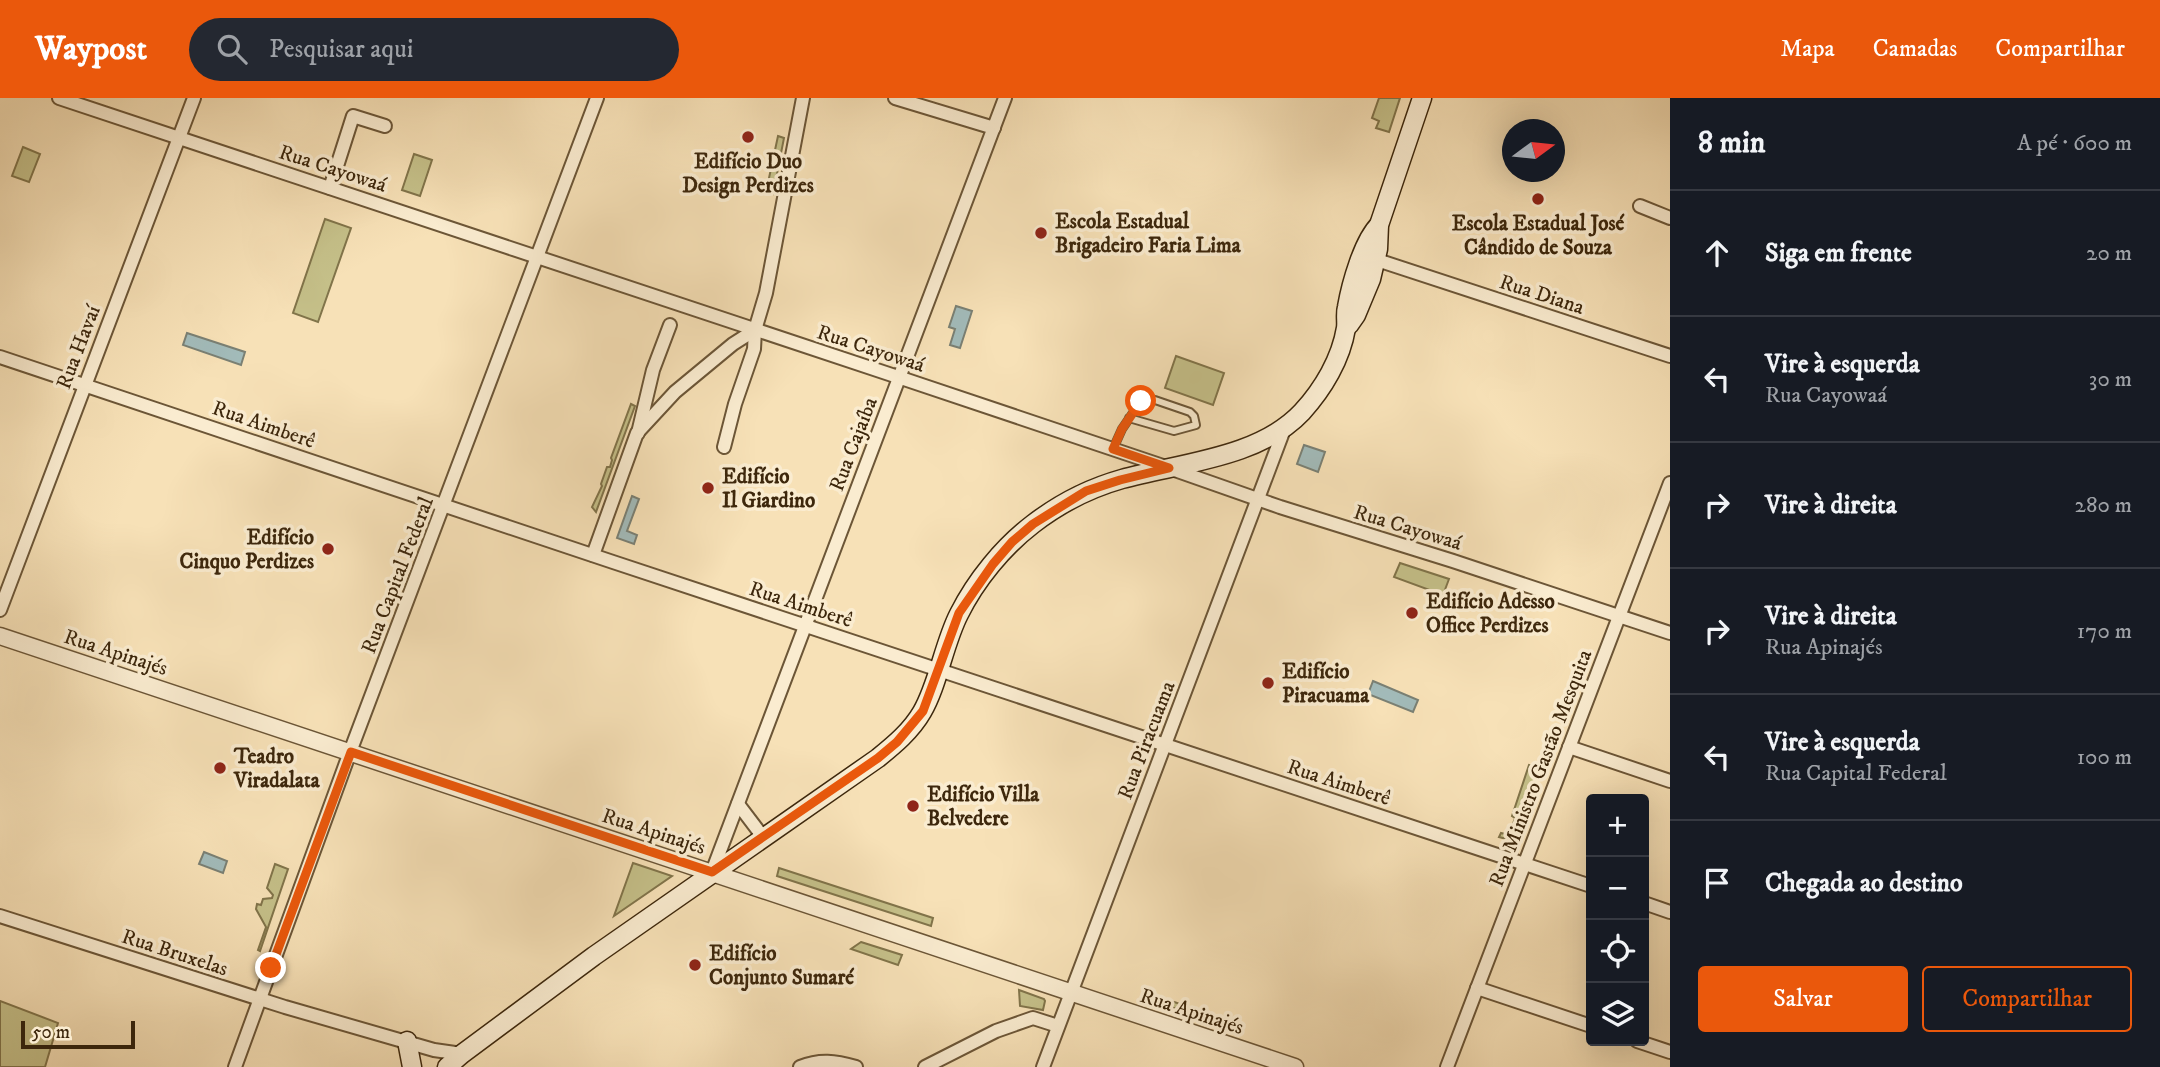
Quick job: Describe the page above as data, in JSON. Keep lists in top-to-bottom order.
{
  "streets": {
    "street": [
      "Rua Cayowaá",
      "Rua Diana",
      "Rua Havaí",
      "Rua Aimberê",
      "Rua Cajaíba",
      "Rua Capital Federal",
      "Rua Apinajés",
      "Rua Piracuama",
      "Rua Ministro Gastão Mesquita",
      "Rua Bruxelas"
    ]
  },
  "crossings": [
    ["Rua Cayowaá", "Rua Havaí"],
    ["Rua Cayowaá", "Rua Cajaíba"],
    ["Rua Cayowaá", "Rua Capital Federal"],
    ["Rua Cayowaá", "Rua Piracuama"],
    ["Rua Cayowaá", "Rua Ministro Gastão Mesquita"],
    ["Rua Havaí", "Rua Aimberê"],
    ["Rua Aimberê", "Rua Cajaíba"],
    ["Rua Aimberê", "Rua Capital Federal"],
    ["Rua Aimberê", "Rua Piracuama"],
    ["Rua Aimberê", "Rua Ministro Gastão Mesquita"],
    ["Rua Cajaíba", "Rua Apinajés"],
    ["Rua Capital Federal", "Rua Apinajés"],
    ["Rua Capital Federal", "Rua Bruxelas"],
    ["Rua Apinajés", "Rua Piracuama"]
  ],
  "places": [
    "Edifício Duo Design Perdizes",
    "Escola Estadual José Cândido de Souza",
    "Escola Estadual Brigadeiro Faria Lima",
    "Edifício Il Giardino",
    "Edifício Cinquo Perdizes",
    "Edifício Adesso Office Perdizes",
    "Edifício Piracuama",
    "Teadro Viradalata",
    "Edifício Villa Belvedere",
    "Edifício Conjunto Sumaré"
  ],
  "scale_bar": "50 m",
  "north": "right",
  "page": {
    "header": "Waypost",
    "search": "Pesquisar aqui",
    "nav": ["Mapa", "Camadas", "Compartilhar"],
    "heading": ["8 min", "A pé · 600 m"],
    "list": [
      ["Siga em frente", "20 m"],
      ["Vire à esquerda", "Rua Cayowaá", "30 m"],
      ["Vire à direita", "280 m"],
      ["Vire à direita", "Rua Apinajés", "170 m"],
      ["Vire à esquerda", "Rua Capital Federal", "100 m"],
      "Chegada ao destino"
    ],
    "map_buttons": ["+", "−"],
    "buttons": ["Salvar", "Compartilhar"],
    "scale": "50 m"
  }
}
